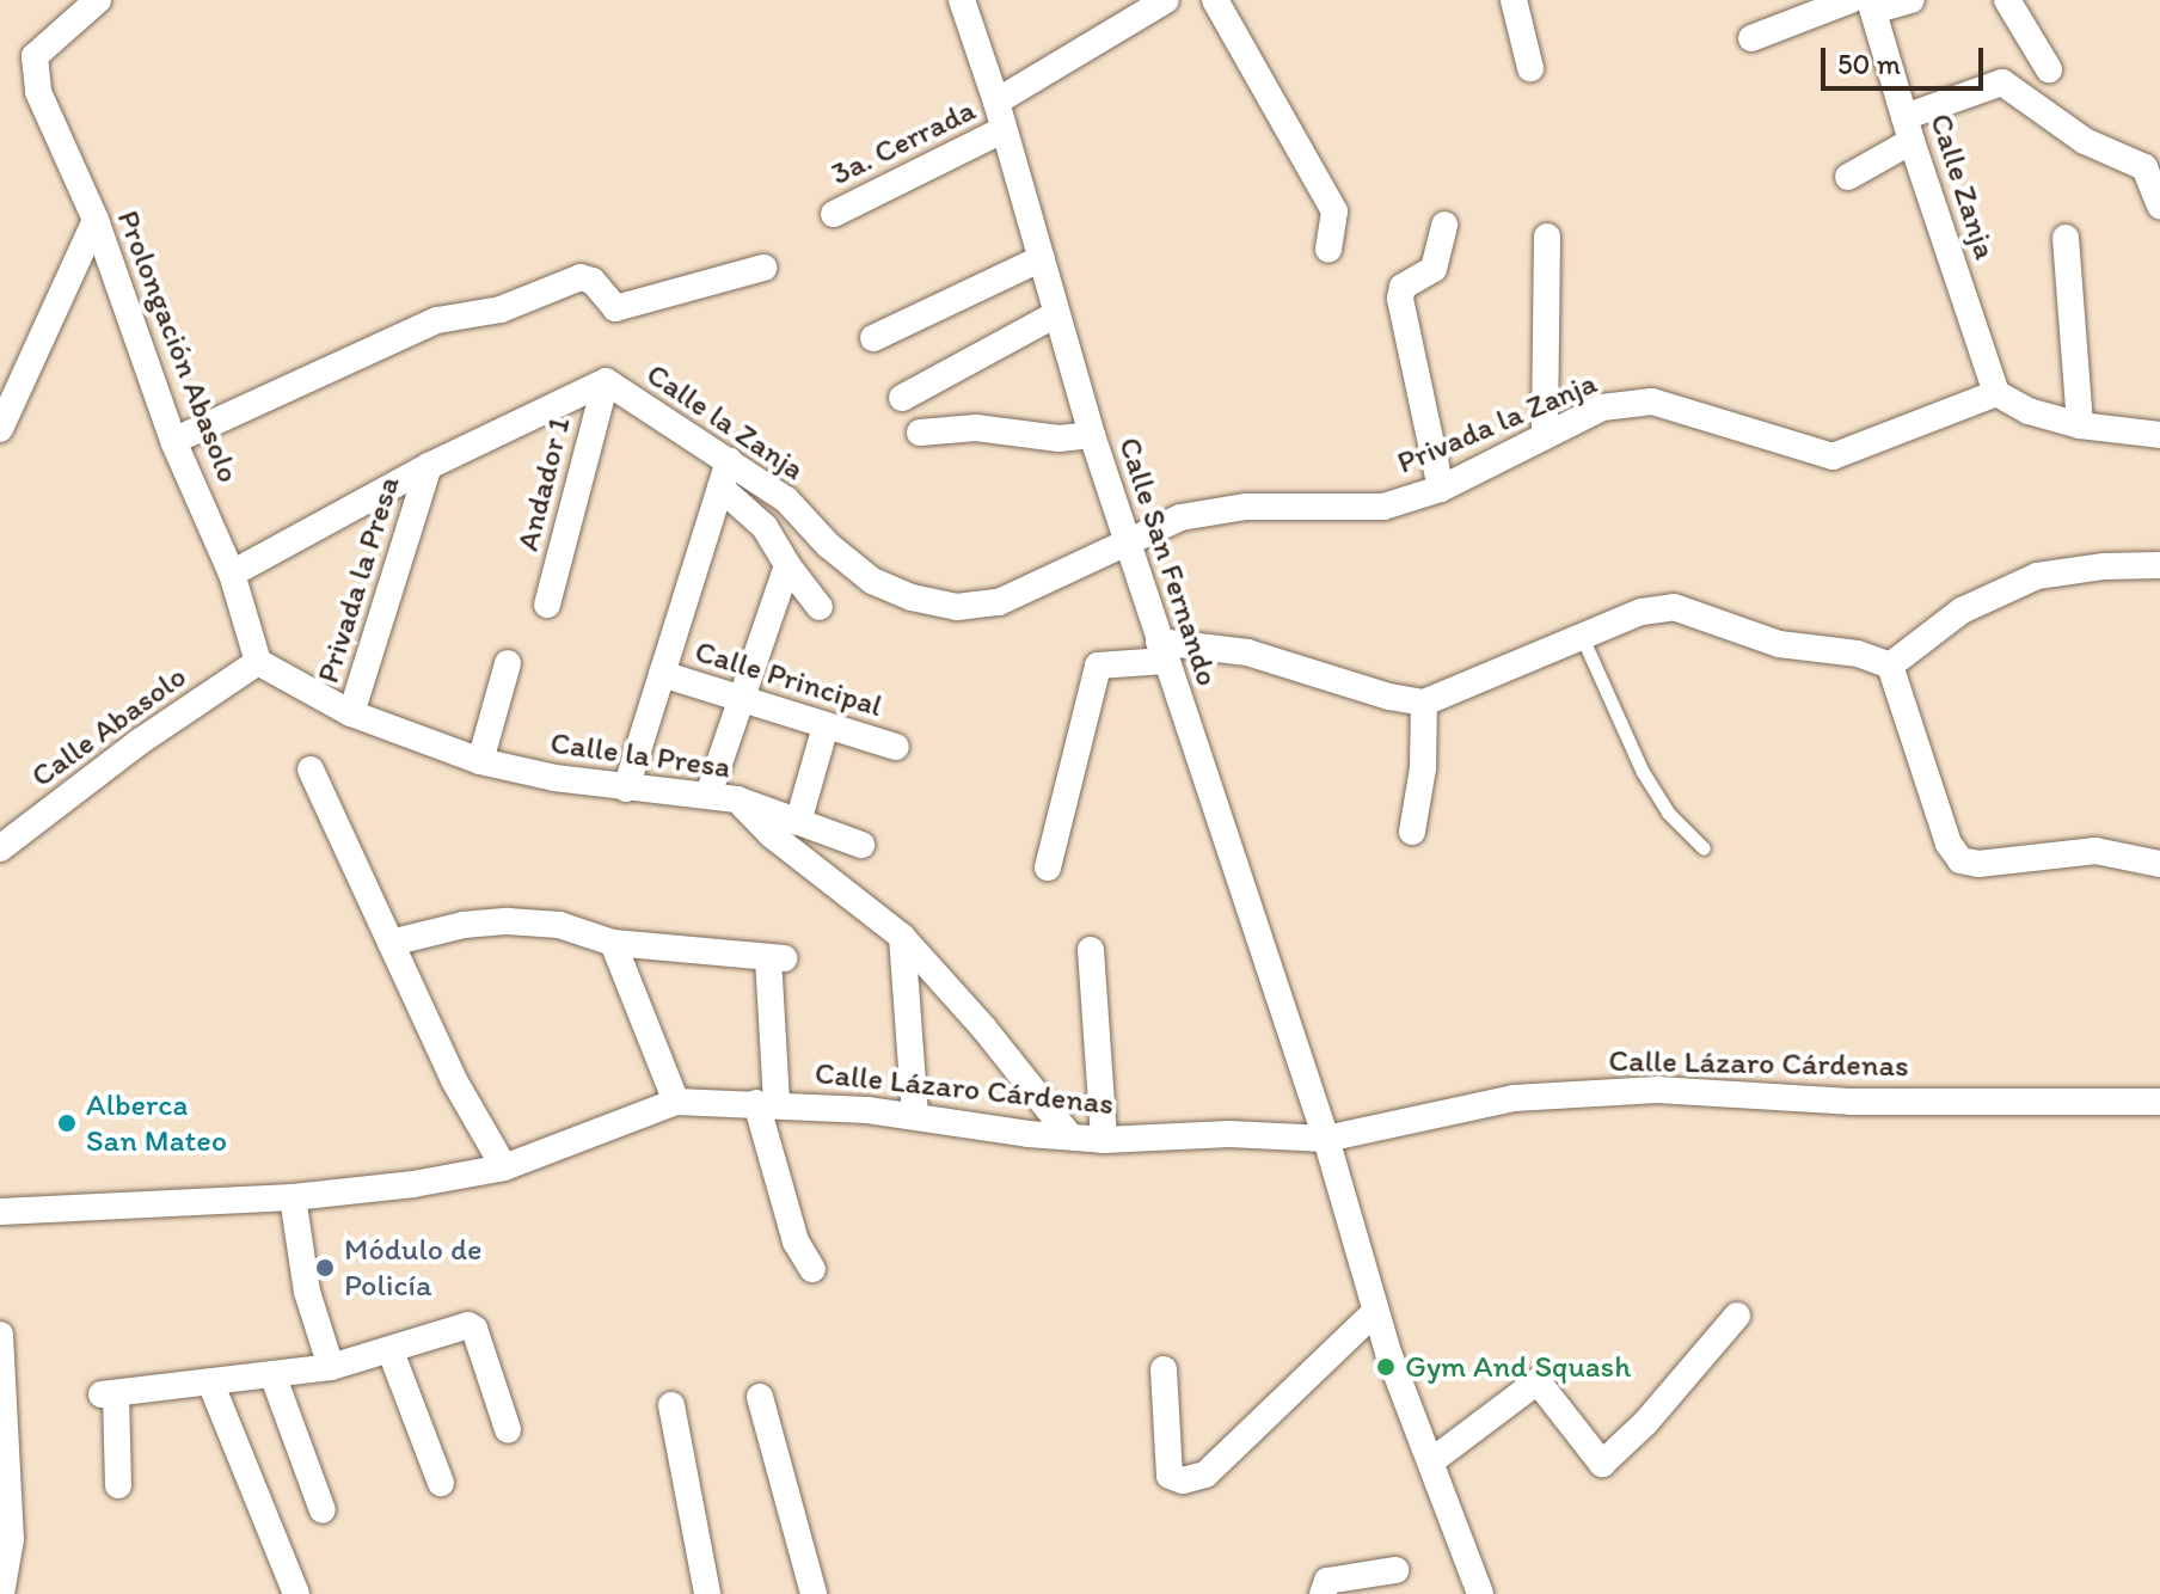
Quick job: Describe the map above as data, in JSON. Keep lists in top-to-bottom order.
{
  "streets": {
    "street": [
      "3a. Cerrada",
      "Calle Zanja",
      "Prolongación Abasolo",
      "Calle la Zanja",
      "Privada la Zanja",
      "Andador 1",
      "Calle San Fernando",
      "Privada la Presa",
      "Calle Principal",
      "Calle Abasolo",
      "Calle la Presa",
      "Calle Lázaro Cárdenas"
    ]
  },
  "crossings": [
    ["3a. Cerrada", "Calle San Fernando"],
    ["Calle Zanja", "Privada la Zanja"],
    ["Prolongación Abasolo", "Calle la Zanja"],
    ["Prolongación Abasolo", "Calle Abasolo"],
    ["Prolongación Abasolo", "Calle la Presa"],
    ["Calle la Zanja", "Privada la Zanja"],
    ["Calle la Zanja", "Andador 1"],
    ["Calle la Zanja", "Calle San Fernando"],
    ["Calle la Zanja", "Privada la Presa"],
    ["Privada la Zanja", "Calle San Fernando"],
    ["Calle San Fernando", "Calle Lázaro Cárdenas"],
    ["Privada la Presa", "Calle la Presa"],
    ["Calle Abasolo", "Calle la Presa"],
    ["Calle la Presa", "Calle Lázaro Cárdenas"]
  ],
  "places": ["Alberca San Mateo", "Módulo de Policía", "Gym And Squash"],
  "scale_bar": "50 m"
}
